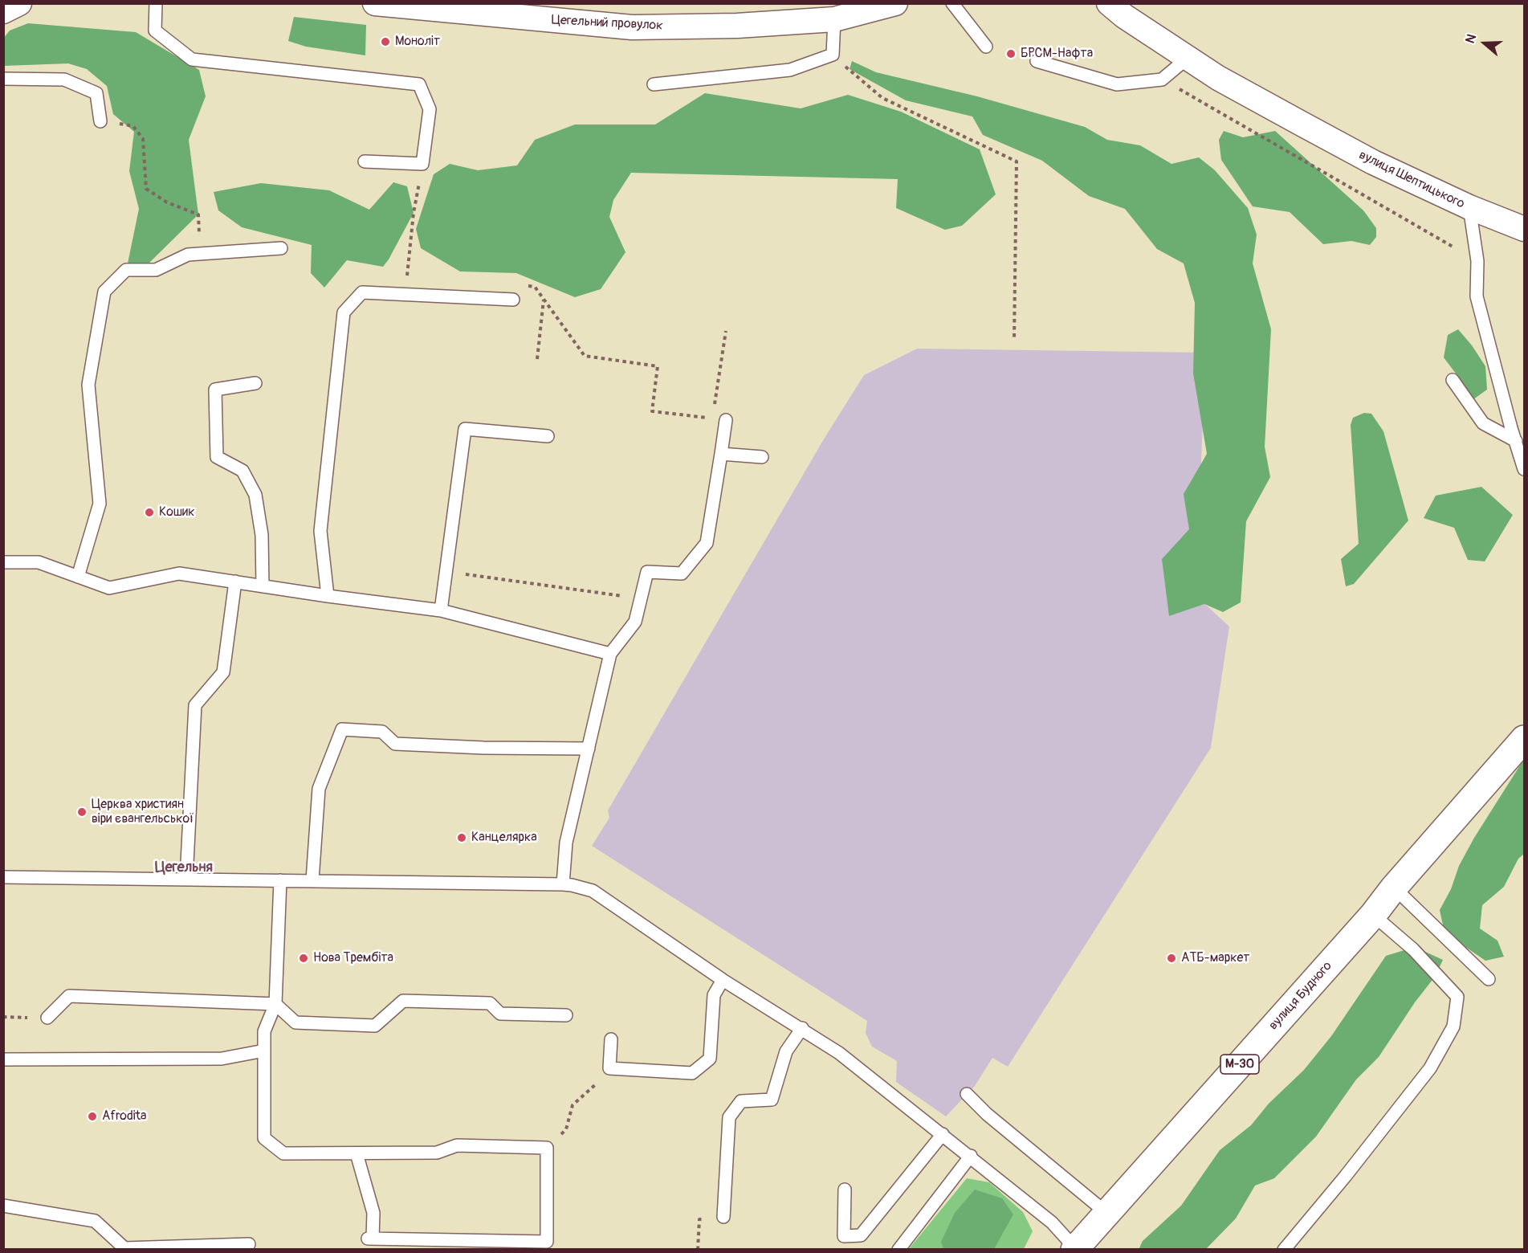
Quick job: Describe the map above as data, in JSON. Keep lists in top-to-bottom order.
{
  "streets": {
    "highway": ["вулиця Будного", "М-30"],
    "street": ["Цегельний провулок", "вулиця Шептицького"]
  },
  "districts": ["Цегельня"],
  "places": [
    "Моноліт",
    "БРСМ-Нафта",
    "Кошик",
    "Церква християн віри євангельської",
    "Канцелярка",
    "Нова Трембіта",
    "АТБ-маркет",
    "Afrodita"
  ],
  "north": "left"
}
